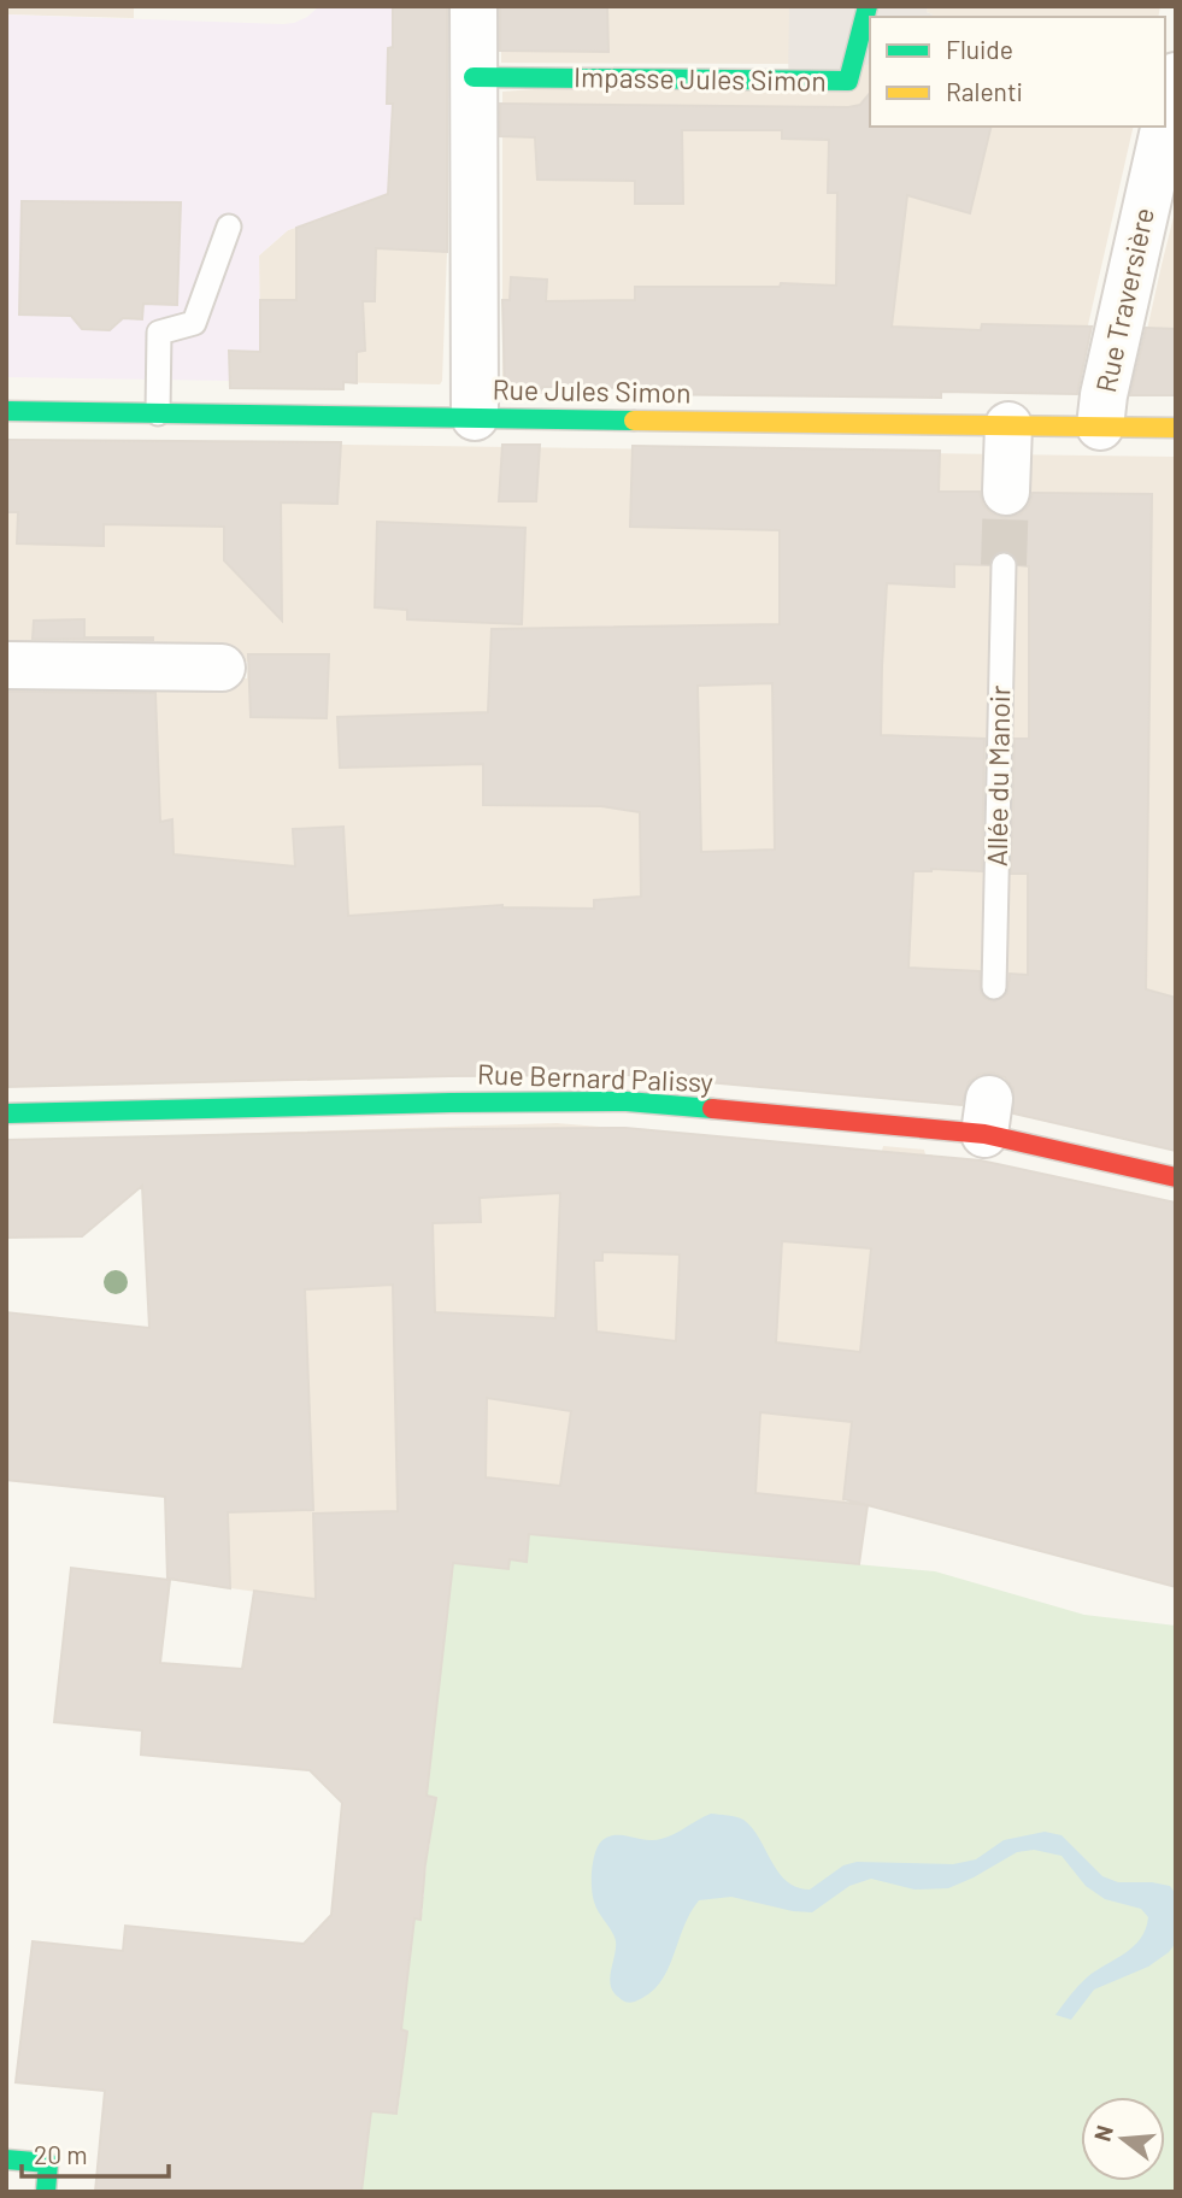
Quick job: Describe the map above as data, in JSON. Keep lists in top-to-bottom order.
{
  "streets": {
    "street": [
      "Impasse Jules Simon",
      "Rue Traversière",
      "Rue Jules Simon",
      "Rue Bernard Palissy"
    ],
    "lane": ["Allée du Manoir"]
  },
  "crossings": [
    ["Rue Traversière", "Rue Jules Simon"]
  ],
  "legend": ["Fluide", "Ralenti"],
  "scale_bar": "20 m",
  "north": "left"
}
